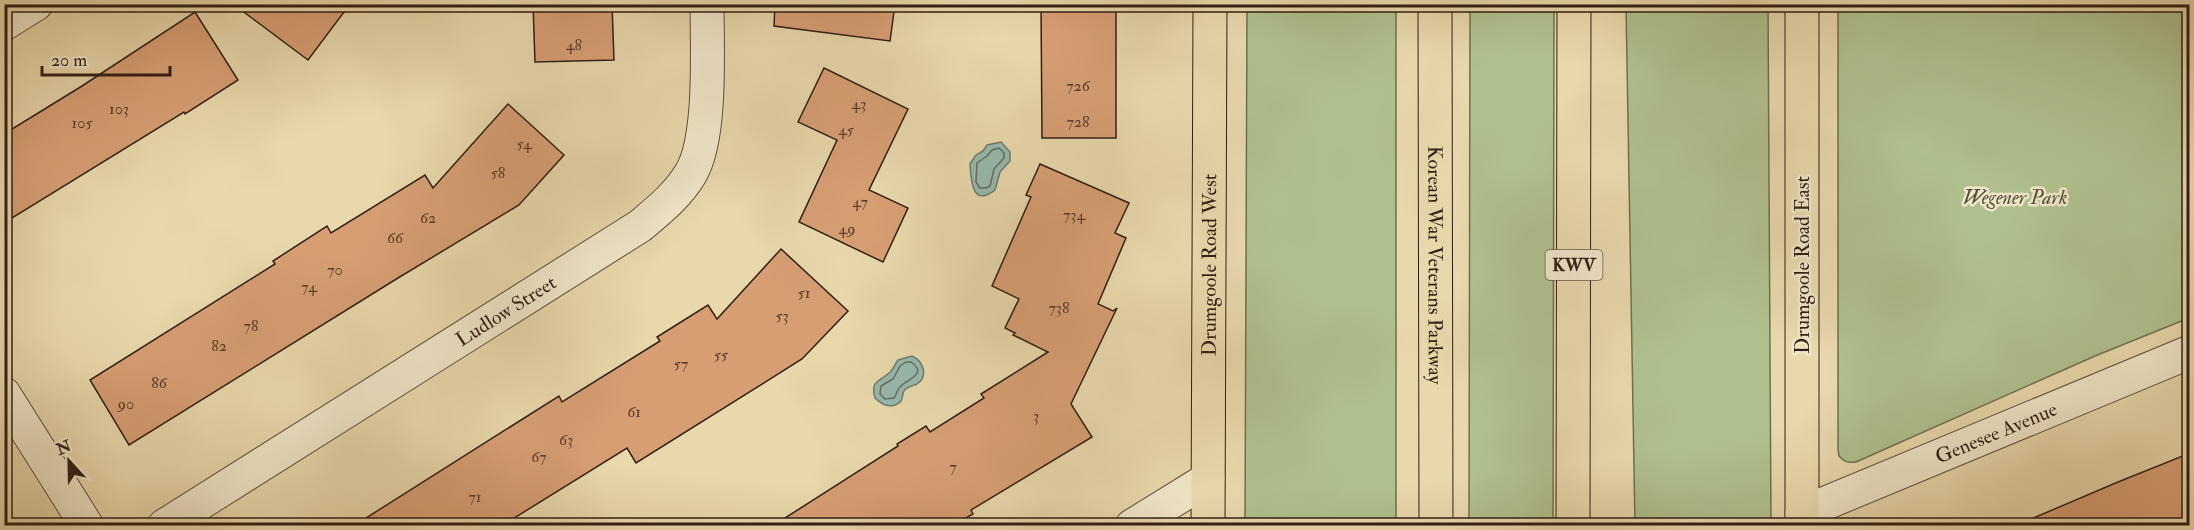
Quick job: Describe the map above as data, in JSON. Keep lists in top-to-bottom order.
{
  "streets": {
    "main road": [
      "Drumgoole Road West",
      "Korean War Veterans Parkway",
      "KWV",
      "Drumgoole Road East"
    ],
    "street": ["Ludlow Street", "Genesee Avenue"]
  },
  "crossings": [
    ["Drumgoole Road East", "Genesee Avenue"]
  ],
  "parks": ["Wegener Park"],
  "house_numbers": [
    "48",
    "726",
    "43",
    "103",
    "728",
    "105",
    "45",
    "54",
    "58",
    "47",
    "734",
    "62",
    "49",
    "66",
    "70",
    "74",
    "51",
    "738",
    "53",
    "78",
    "82",
    "55",
    "57",
    "86",
    "90",
    "61",
    "3",
    "63",
    "67",
    "7",
    "71"
  ],
  "scale_bar": "20 m",
  "north": "top"
}
